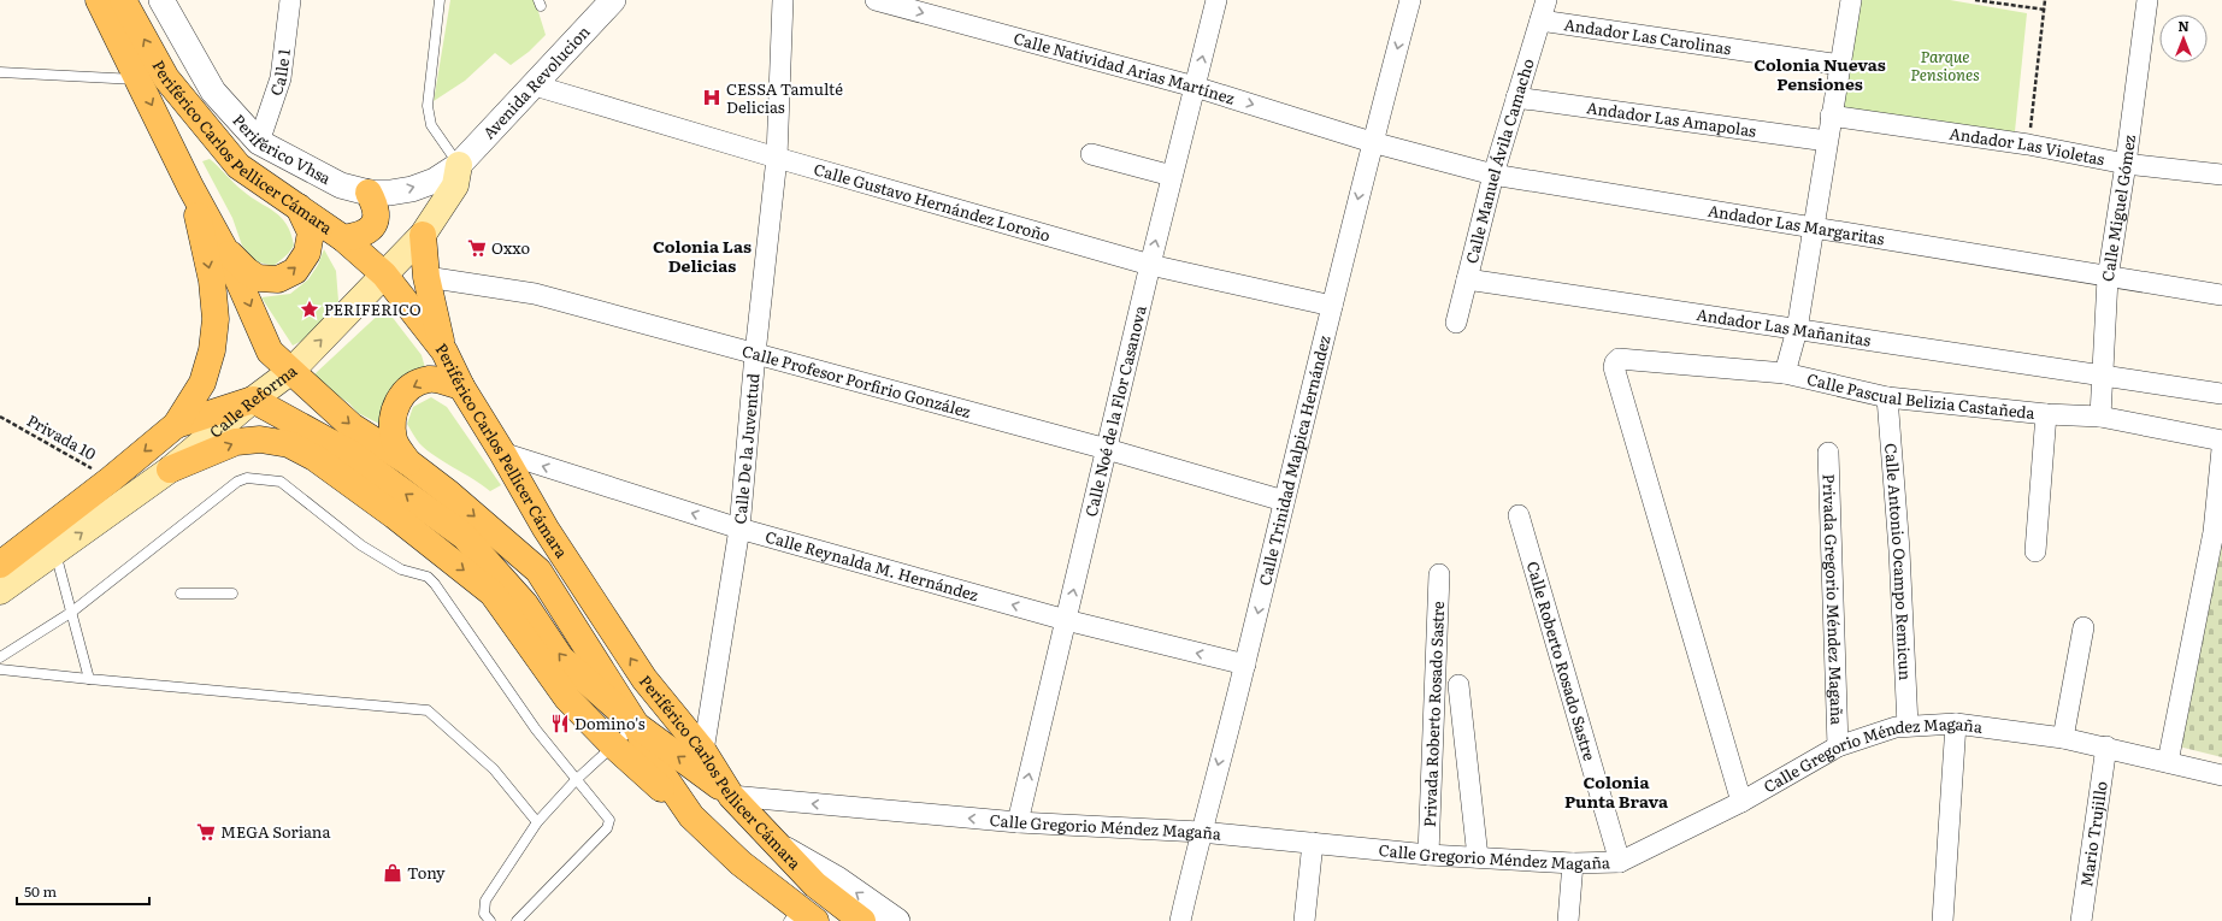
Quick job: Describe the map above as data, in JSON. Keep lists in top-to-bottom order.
{
  "streets": {
    "main road": ["Periférico Carlos Pellicer Cámara", "Calle Reforma"],
    "street": [
      "Andador Las Carolinas",
      "Calle Natividad Arias Martínez",
      "Calle 1",
      "Avenida Revolucion",
      "Andador Las Amapolas",
      "Andador Las Violetas",
      "Periférico Vhsa",
      "Calle Manuel Ávila Camacho",
      "Calle Gustavo Hernández Loroño",
      "Calle Miguel Gómez",
      "Andador Las Margaritas",
      "Andador Las Mañanitas",
      "Calle Profesor Porfirio González",
      "Calle Pascual Belizia Castañeda",
      "Calle Noé de la Flor Casanova",
      "Calle De la Juventud",
      "Calle Trinidad Malpica Hernández",
      "Calle Antonio Ocampo Remicun",
      "Calle Reynalda M. Hernández",
      "Privada Gregorio Méndez Magaña",
      "Calle Roberto Rosado Sastre",
      "Privada Roberto Rosado Sastre",
      "Calle Gregorio Méndez Magaña",
      "Mario Trujillo"
    ],
    "path": ["Privada 10"]
  },
  "crossings": [
    ["Andador Las Carolinas", "Calle Manuel Ávila Camacho"],
    ["Calle Natividad Arias Martínez", "Andador Las Margaritas"],
    ["Calle Natividad Arias Martínez", "Calle Noé de la Flor Casanova"],
    ["Calle Natividad Arias Martínez", "Calle Trinidad Malpica Hernández"],
    ["Calle 1", "Periférico Vhsa"],
    ["Avenida Revolucion", "Periférico Vhsa"],
    ["Avenida Revolucion", "Calle Gustavo Hernández Loroño"],
    ["Avenida Revolucion", "Calle Reforma"],
    ["Andador Las Amapolas", "Calle Manuel Ávila Camacho"],
    ["Periférico Carlos Pellicer Cámara", "Calle Reforma"],
    ["Periférico Carlos Pellicer Cámara", "Calle De la Juventud"],
    ["Periférico Carlos Pellicer Cámara", "Calle Reynalda M. Hernández"],
    ["Periférico Carlos Pellicer Cámara", "Calle Gregorio Méndez Magaña"],
    ["Andador Las Violetas", "Calle Miguel Gómez"],
    ["Periférico Vhsa", "Calle Reforma"],
    ["Calle Manuel Ávila Camacho", "Andador Las Margaritas"],
    ["Calle Manuel Ávila Camacho", "Andador Las Mañanitas"],
    ["Calle Gustavo Hernández Loroño", "Calle Noé de la Flor Casanova"],
    ["Calle Gustavo Hernández Loroño", "Calle De la Juventud"],
    ["Calle Gustavo Hernández Loroño", "Calle Trinidad Malpica Hernández"],
    ["Calle Miguel Gómez", "Andador Las Margaritas"],
    ["Calle Miguel Gómez", "Andador Las Mañanitas"],
    ["Calle Miguel Gómez", "Calle Pascual Belizia Castañeda"],
    ["Andador Las Margaritas", "Calle Trinidad Malpica Hernández"],
    ["Calle Profesor Porfirio González", "Calle Noé de la Flor Casanova"],
    ["Calle Profesor Porfirio González", "Calle De la Juventud"],
    ["Calle Profesor Porfirio González", "Calle Trinidad Malpica Hernández"],
    ["Calle Pascual Belizia Castañeda", "Calle Antonio Ocampo Remicun"],
    ["Calle Pascual Belizia Castañeda", "Calle Gregorio Méndez Magaña"],
    ["Calle Noé de la Flor Casanova", "Calle Reynalda M. Hernández"],
    ["Calle Noé de la Flor Casanova", "Calle Gregorio Méndez Magaña"],
    ["Calle De la Juventud", "Calle Reynalda M. Hernández"],
    ["Calle Trinidad Malpica Hernández", "Calle Reynalda M. Hernández"],
    ["Calle Trinidad Malpica Hernández", "Calle Gregorio Méndez Magaña"],
    ["Calle Antonio Ocampo Remicun", "Calle Gregorio Méndez Magaña"],
    ["Privada Gregorio Méndez Magaña", "Calle Gregorio Méndez Magaña"],
    ["Calle Roberto Rosado Sastre", "Calle Gregorio Méndez Magaña"],
    ["Privada Roberto Rosado Sastre", "Calle Gregorio Méndez Magaña"],
    ["Calle Gregorio Méndez Magaña", "Mario Trujillo"]
  ],
  "one_way": [
    "Calle Natividad Arias Martínez",
    "Calle Noé de la Flor Casanova",
    "Calle Trinidad Malpica Hernández",
    "Calle Reynalda M. Hernández"
  ],
  "districts": ["Colonia Nuevas Pensiones", "Colonia Las Delicias", "Colonia Punta Brava"],
  "parks": ["Parque Pensiones"],
  "places": {
    "hospital": ["CESSA Tamulté Delicias"],
    "supermarket": ["Oxxo", "MEGA Soriana"],
    "place": ["PERIFERICO"],
    "restaurant": ["Domino's"],
    "shop": ["Tony"]
  },
  "scale_bar": "50 m",
  "north": "top"
}
